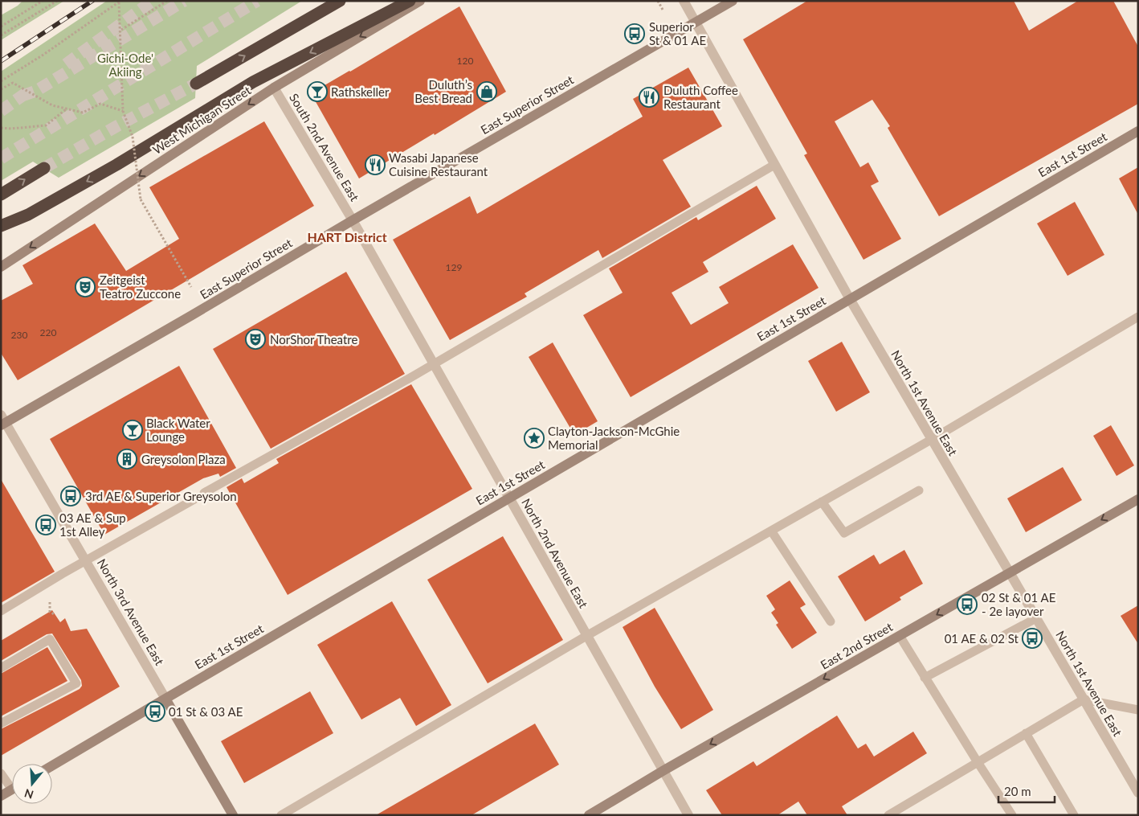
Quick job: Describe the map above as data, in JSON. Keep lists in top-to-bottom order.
{
  "streets": {
    "street": [
      "East Superior Street",
      "West Michigan Street",
      "South 2nd Avenue East",
      "East 1st Street",
      "North 1st Avenue East",
      "North 2nd Avenue East",
      "North 3rd Avenue East",
      "East 2nd Street"
    ]
  },
  "crossings": [
    ["East Superior Street", "South 2nd Avenue East"],
    ["East Superior Street", "North 1st Avenue East"],
    ["East Superior Street", "North 2nd Avenue East"],
    ["East Superior Street", "North 3rd Avenue East"],
    ["West Michigan Street", "South 2nd Avenue East"],
    ["South 2nd Avenue East", "North 2nd Avenue East"],
    ["East 1st Street", "North 1st Avenue East"],
    ["East 1st Street", "North 2nd Avenue East"],
    ["East 1st Street", "North 3rd Avenue East"],
    ["North 1st Avenue East", "East 2nd Street"],
    ["North 2nd Avenue East", "East 2nd Street"]
  ],
  "one_way": ["West Michigan Street", "East 2nd Street"],
  "districts": ["HART District"],
  "parks": ["Gichi-Ode' Akiing"],
  "places": {
    "bus stop": [
      "Superior St & 01 AE",
      "3rd AE & Superior Greysolon",
      "03 AE & Sup 1st Alley",
      "02 St & 01 AE - 2e layover",
      "01 AE & 02 St",
      "01 St & 03 AE"
    ],
    "bar": ["Rathskeller", "Black Water Lounge"],
    "shop": ["Duluth’s Best Bread"],
    "restaurant": ["Duluth Coffee Restaurant", "Wasabi Japanese Cuisine Restaurant"],
    "theatre": ["Zeitgeist Teatro Zuccone", "NorShor Theatre"],
    "place": ["Clayton-Jackson-McGhie Memorial"],
    "building": ["Greysolon Plaza"]
  },
  "house_numbers": [
    "120",
    "129",
    "220",
    "230"
  ],
  "scale_bar": "20 m",
  "north": "bottom"
}
